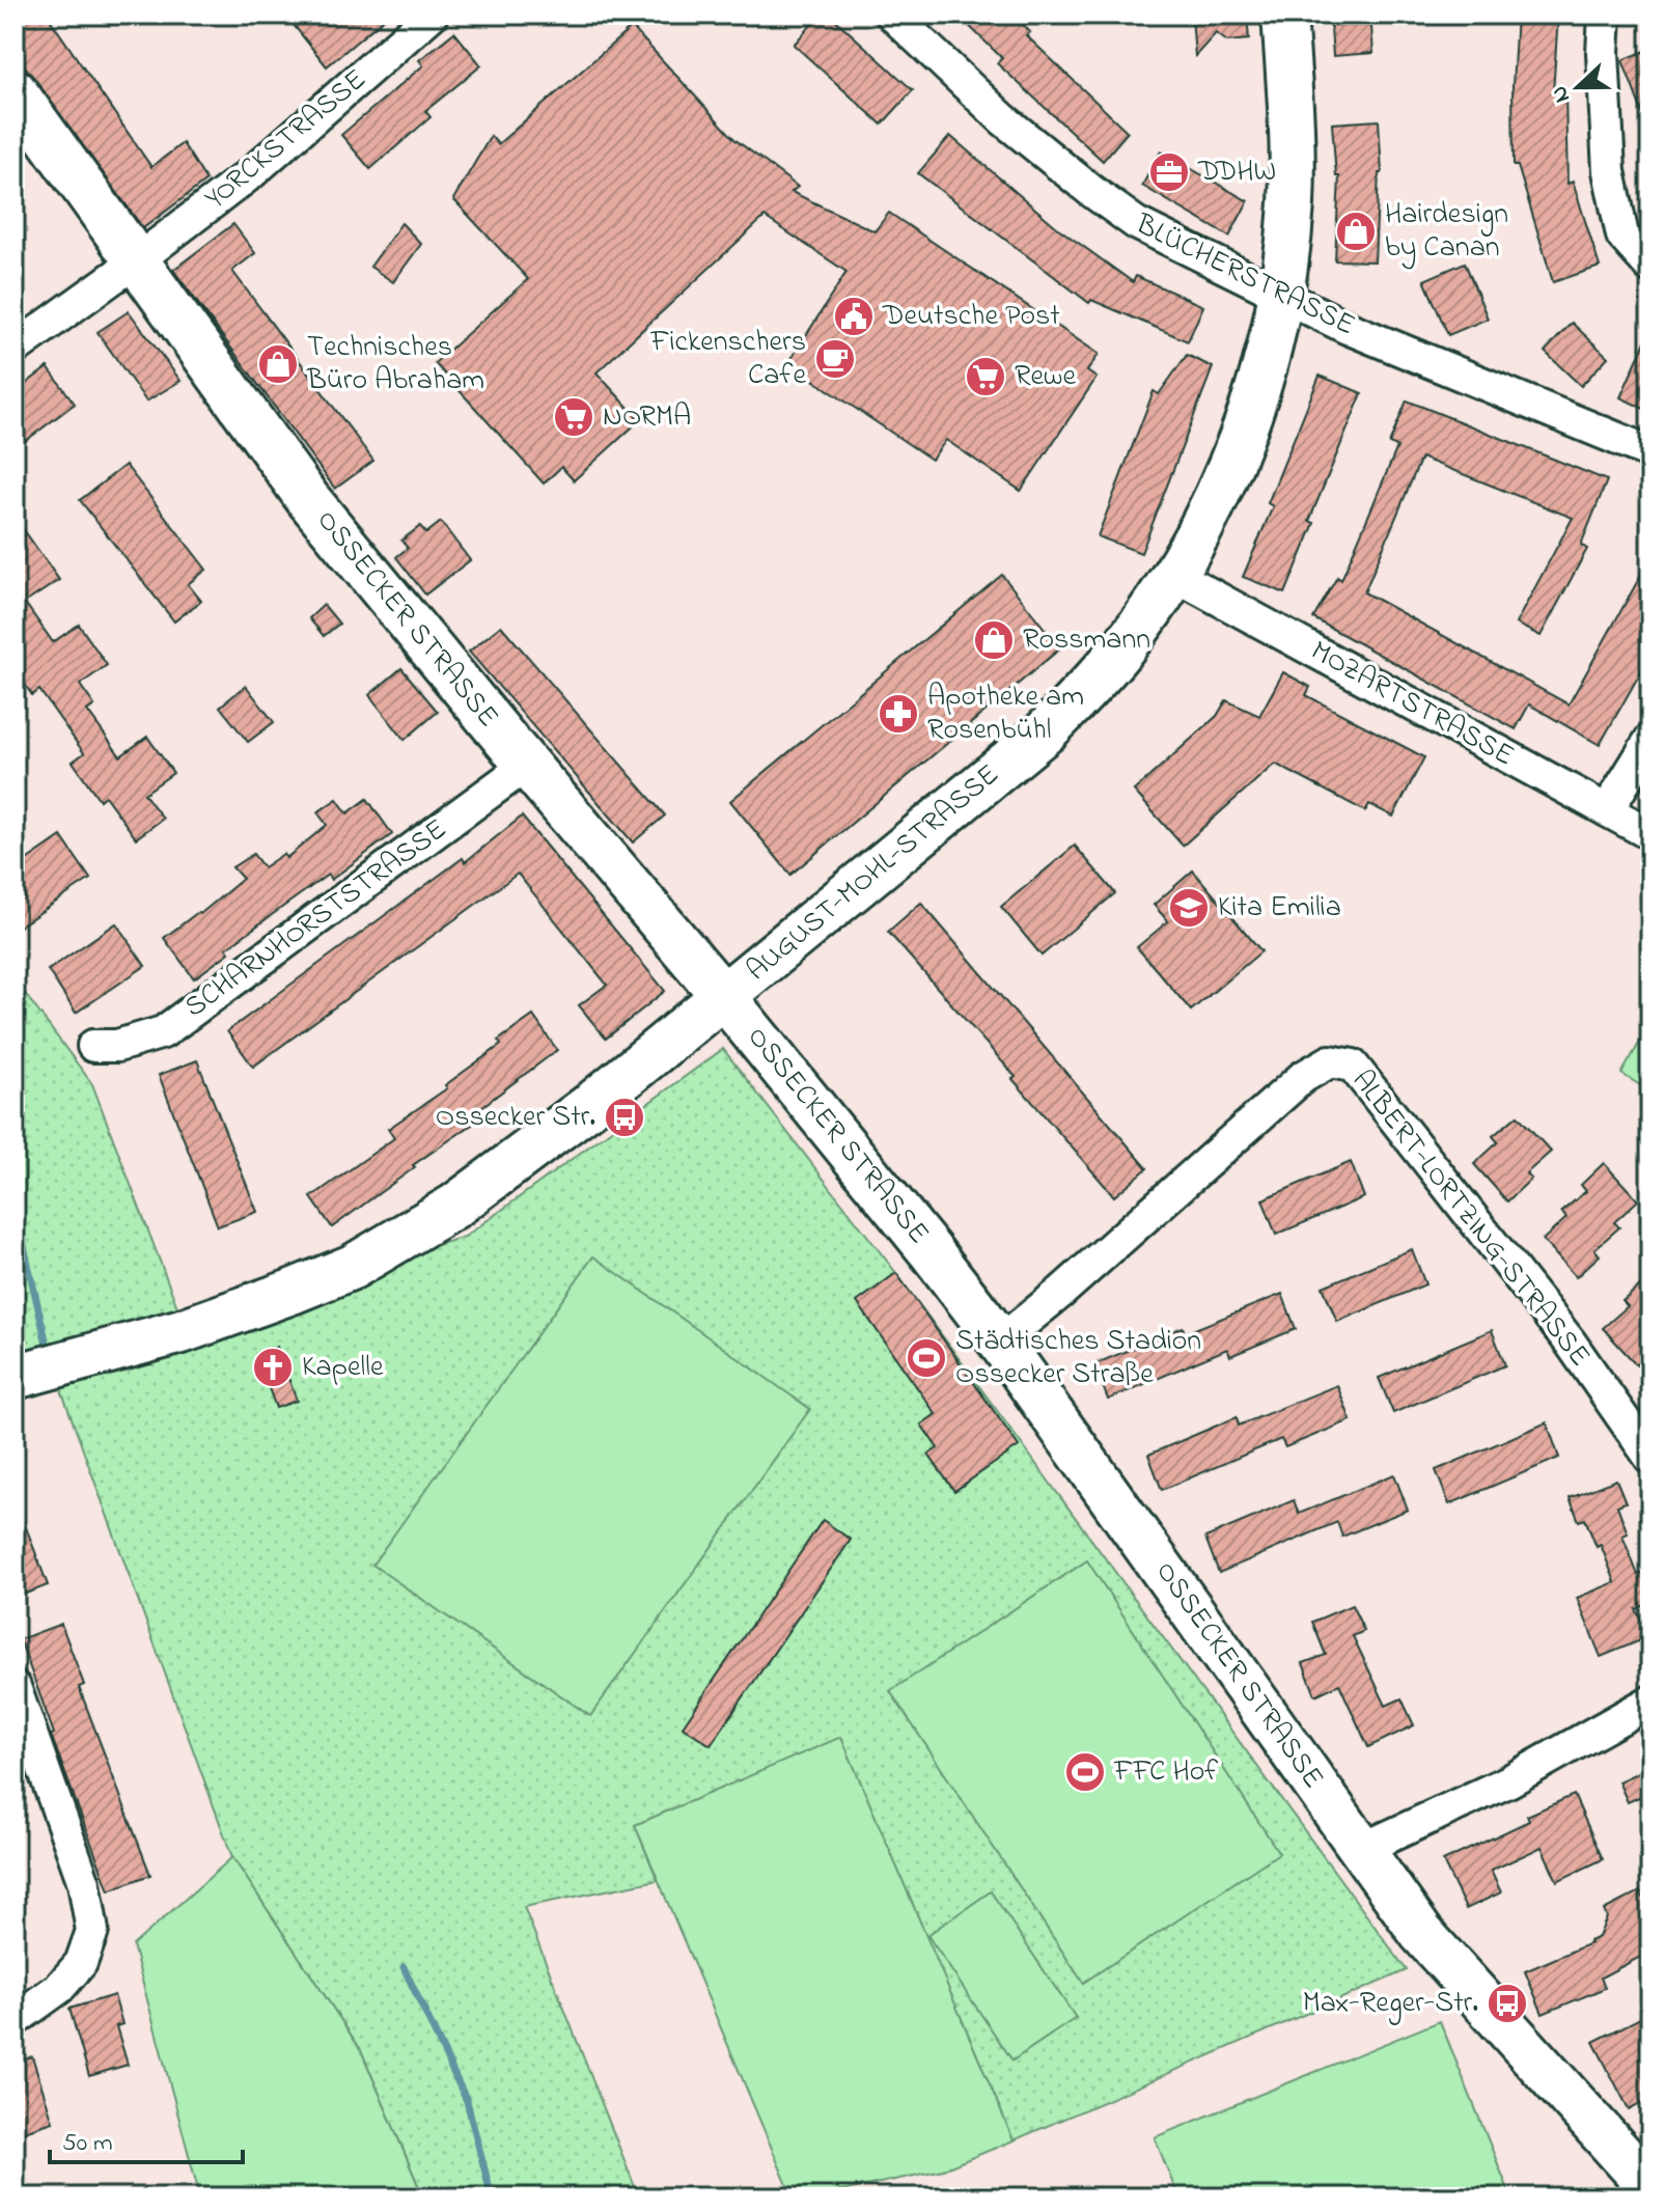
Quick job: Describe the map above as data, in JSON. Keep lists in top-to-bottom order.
{
  "streets": {
    "street": [
      "YORCKSTRASSE",
      "BLÜCHERSTRASSE",
      "OSSECKER STRASSE",
      "MOZARTSTRASSE",
      "AUGUST-MOHL-STRASSE",
      "SCHARNHORSTSTRASSE",
      "ALBERT-LORTZING-STRASSE"
    ]
  },
  "crossings": [
    ["YORCKSTRASSE", "OSSECKER STRASSE"],
    ["BLÜCHERSTRASSE", "AUGUST-MOHL-STRASSE"],
    ["OSSECKER STRASSE", "AUGUST-MOHL-STRASSE"],
    ["OSSECKER STRASSE", "SCHARNHORSTSTRASSE"],
    ["OSSECKER STRASSE", "ALBERT-LORTZING-STRASSE"],
    ["MOZARTSTRASSE", "AUGUST-MOHL-STRASSE"]
  ],
  "places": {
    "office": ["DDHW"],
    "shop": ["Hairdesign by Canan", "Technisches Büro Abraham", "Rossmann"],
    "public building": ["Deutsche Post"],
    "cafe": ["Fickenschers Cafe"],
    "supermarket": ["Rewe", "NORMA"],
    "pharmacy": ["Apotheke am Rosenbühl"],
    "school or university": ["Kita Emilia"],
    "bus stop": ["Ossecker Str.", "Max-Reger-Str."],
    "sports": ["Städtisches Stadion Ossecker Straße", "FFC Hof"],
    "church": ["Kapelle"]
  },
  "scale_bar": "50 m",
  "north": "left"
}
